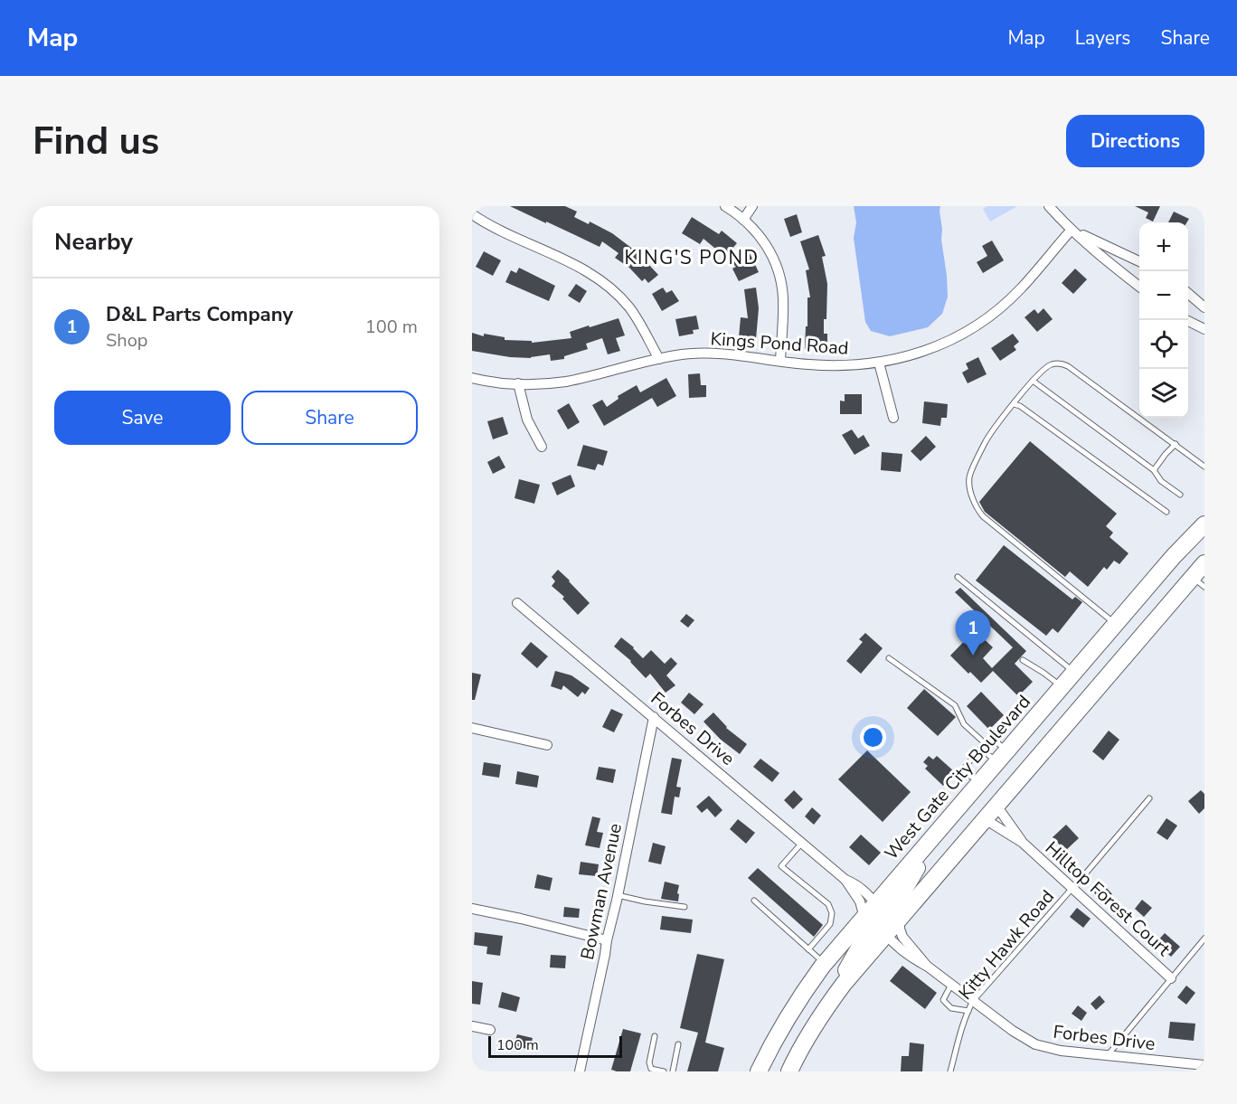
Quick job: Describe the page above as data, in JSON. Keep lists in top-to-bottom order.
{
  "streets": {
    "main road": ["West Gate City Boulevard"],
    "street": [
      "Kings Pond Road",
      "Forbes Drive",
      "Bowman Avenue",
      "Hilltop Forest Court"
    ],
    "lane": ["Kitty Hawk Road"]
  },
  "crossings": [
    ["Forbes Drive", "West Gate City Boulevard"],
    ["Forbes Drive", "Bowman Avenue"],
    ["Forbes Drive", "Kitty Hawk Road"],
    ["Hilltop Forest Court", "Kitty Hawk Road"]
  ],
  "districts": ["KING'S POND"],
  "scale_bar": "100 m",
  "page": {
    "header": "Map",
    "nav": ["Map", "Layers", "Share"],
    "buttons": [
      "Directions",
      ["Save", "Share"]
    ],
    "title": "Find us",
    "heading": "Nearby",
    "map_buttons": ["+", "−"],
    "list": [
      {
        "mark": "1",
        "name": "D&L Parts Company",
        "note": "Shop",
        "value": "100 m"
      }
    ],
    "pins": "1",
    "scale": "100 m"
  }
}
